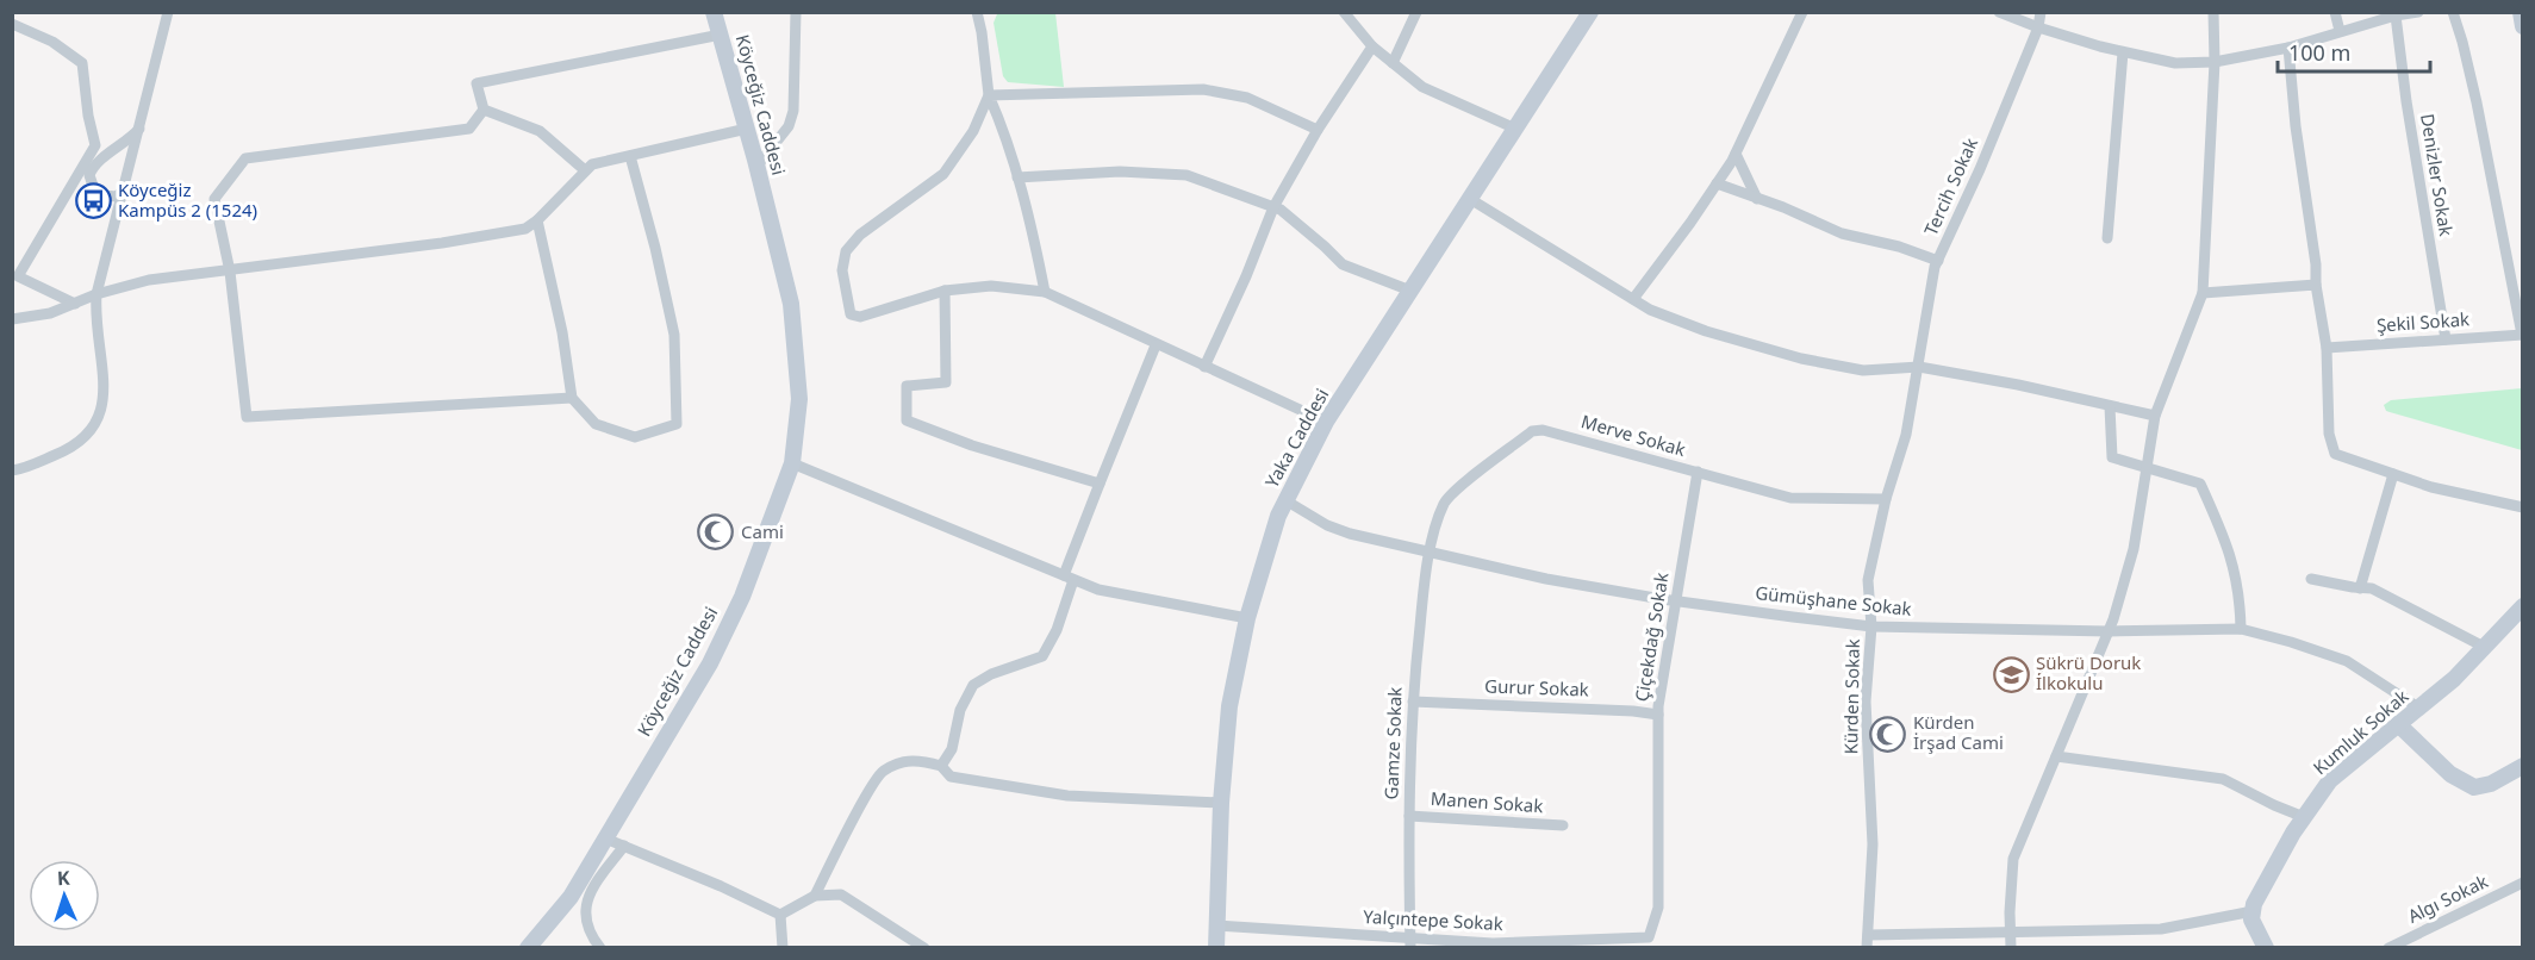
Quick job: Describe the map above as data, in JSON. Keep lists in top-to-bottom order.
{
  "streets": {
    "street": [
      "Köyceğiz Caddesi",
      "Denizler Sokak",
      "Tercih Sokak",
      "Şekil Sokak",
      "Merve Sokak",
      "Yaka Caddesi",
      "Gümüşhane Sokak",
      "Çiçekdağ Sokak",
      "Gurur Sokak",
      "Kürden Sokak",
      "Kumluk Sokak",
      "Gamze Sokak",
      "Manen Sokak",
      "Algı Sokak",
      "Yalçıntepe Sokak"
    ]
  },
  "crossings": [
    ["Denizler Sokak", "Şekil Sokak"],
    ["Tercih Sokak", "Kürden Sokak"],
    ["Merve Sokak", "Gümüşhane Sokak"],
    ["Merve Sokak", "Çiçekdağ Sokak"],
    ["Merve Sokak", "Kürden Sokak"],
    ["Merve Sokak", "Gamze Sokak"],
    ["Yaka Caddesi", "Gümüşhane Sokak"],
    ["Yaka Caddesi", "Yalçıntepe Sokak"],
    ["Gümüşhane Sokak", "Çiçekdağ Sokak"],
    ["Gümüşhane Sokak", "Kürden Sokak"],
    ["Gümüşhane Sokak", "Kumluk Sokak"],
    ["Gümüşhane Sokak", "Gamze Sokak"],
    ["Çiçekdağ Sokak", "Gurur Sokak"],
    ["Çiçekdağ Sokak", "Yalçıntepe Sokak"],
    ["Gurur Sokak", "Gamze Sokak"],
    ["Gamze Sokak", "Manen Sokak"],
    ["Gamze Sokak", "Yalçıntepe Sokak"]
  ],
  "places": {
    "bus stop": ["Köyceğiz Kampüs 2 (1524)"],
    "mosque": ["Cami", "Kürden İrşad Cami"],
    "school or university": ["Şükrü Doruk İlkokulu"]
  },
  "scale_bar": "100 m",
  "north": "top"
}
